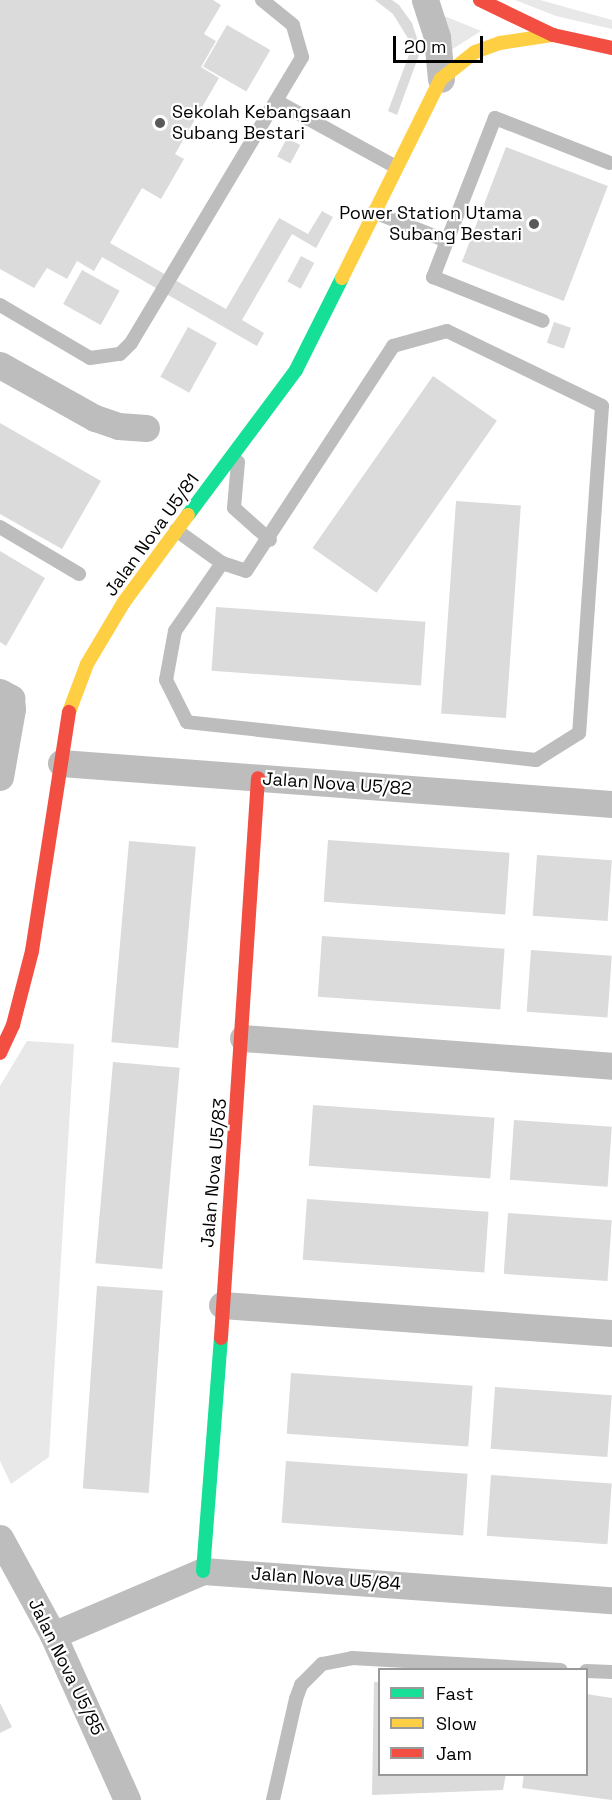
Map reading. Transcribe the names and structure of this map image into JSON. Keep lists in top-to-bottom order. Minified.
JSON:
{"streets":{"street":["Jalan Nova U5/81","Jalan Nova U5/82","Jalan Nova U5/83","Jalan Nova U5/84","Jalan Nova U5/85"]},"crossings":[["Jalan Nova U5/81","Jalan Nova U5/82"],["Jalan Nova U5/82","Jalan Nova U5/83"],["Jalan Nova U5/83","Jalan Nova U5/84"],["Jalan Nova U5/84","Jalan Nova U5/85"]],"places":["Sekolah Kebangsaan Subang Bestari","Power Station Utama Subang Bestari"],"legend":["Fast","Slow","Jam"],"scale_bar":"20 m"}
